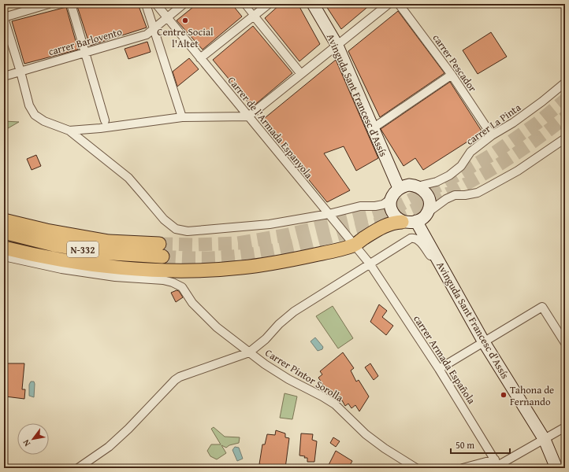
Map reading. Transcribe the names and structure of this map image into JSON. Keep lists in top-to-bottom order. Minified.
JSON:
{"streets":{"highway":["N-332"],"main road":["Avinguda Sant Francesc d’Assís","Avinguda Sant Francesc d'Assís"],"street":["carrer Barlovento","carrer Pescador","carrer La Pinta","Carrer de l'Armada Espanyola","carrer Armada Española","Carrer Pintor Sorolla"]},"crossings":[["carrer Barlovento","Carrer de l'Armada Espanyola"],["carrer Pescador","carrer La Pinta"],["Avinguda Sant Francesc d’Assís","carrer La Pinta"],["Avinguda Sant Francesc d’Assís","Avinguda Sant Francesc d'Assís"],["carrer La Pinta","Avinguda Sant Francesc d'Assís"],["Carrer de l'Armada Espanyola","carrer Armada Española"]],"places":["Centre Social l'Altet","Tahona de Fernando"],"scale_bar":"50 m","north":"bottom left"}
